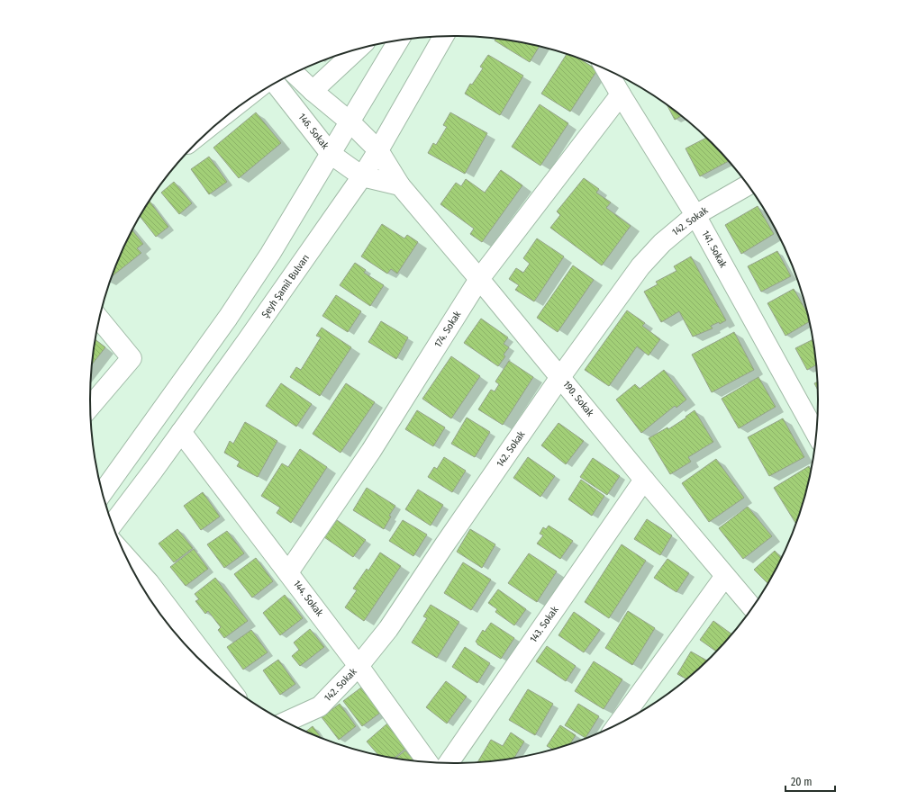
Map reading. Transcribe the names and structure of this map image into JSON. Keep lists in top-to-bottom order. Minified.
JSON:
{"streets":{"street":["146. Sokak","142. Sokak","141. Sokak","Şeyh Şamil Bulvarı","174. Sokak","190. Sokak","144. Sokak","143. Sokak"]},"crossings":[["146. Sokak","Şeyh Şamil Bulvarı"],["142. Sokak","141. Sokak"],["142. Sokak","190. Sokak"],["142. Sokak","144. Sokak"],["141. Sokak","174. Sokak"],["Şeyh Şamil Bulvarı","190. Sokak"],["Şeyh Şamil Bulvarı","144. Sokak"],["174. Sokak","190. Sokak"],["174. Sokak","144. Sokak"],["190. Sokak","143. Sokak"]],"scale_bar":"20 m"}
